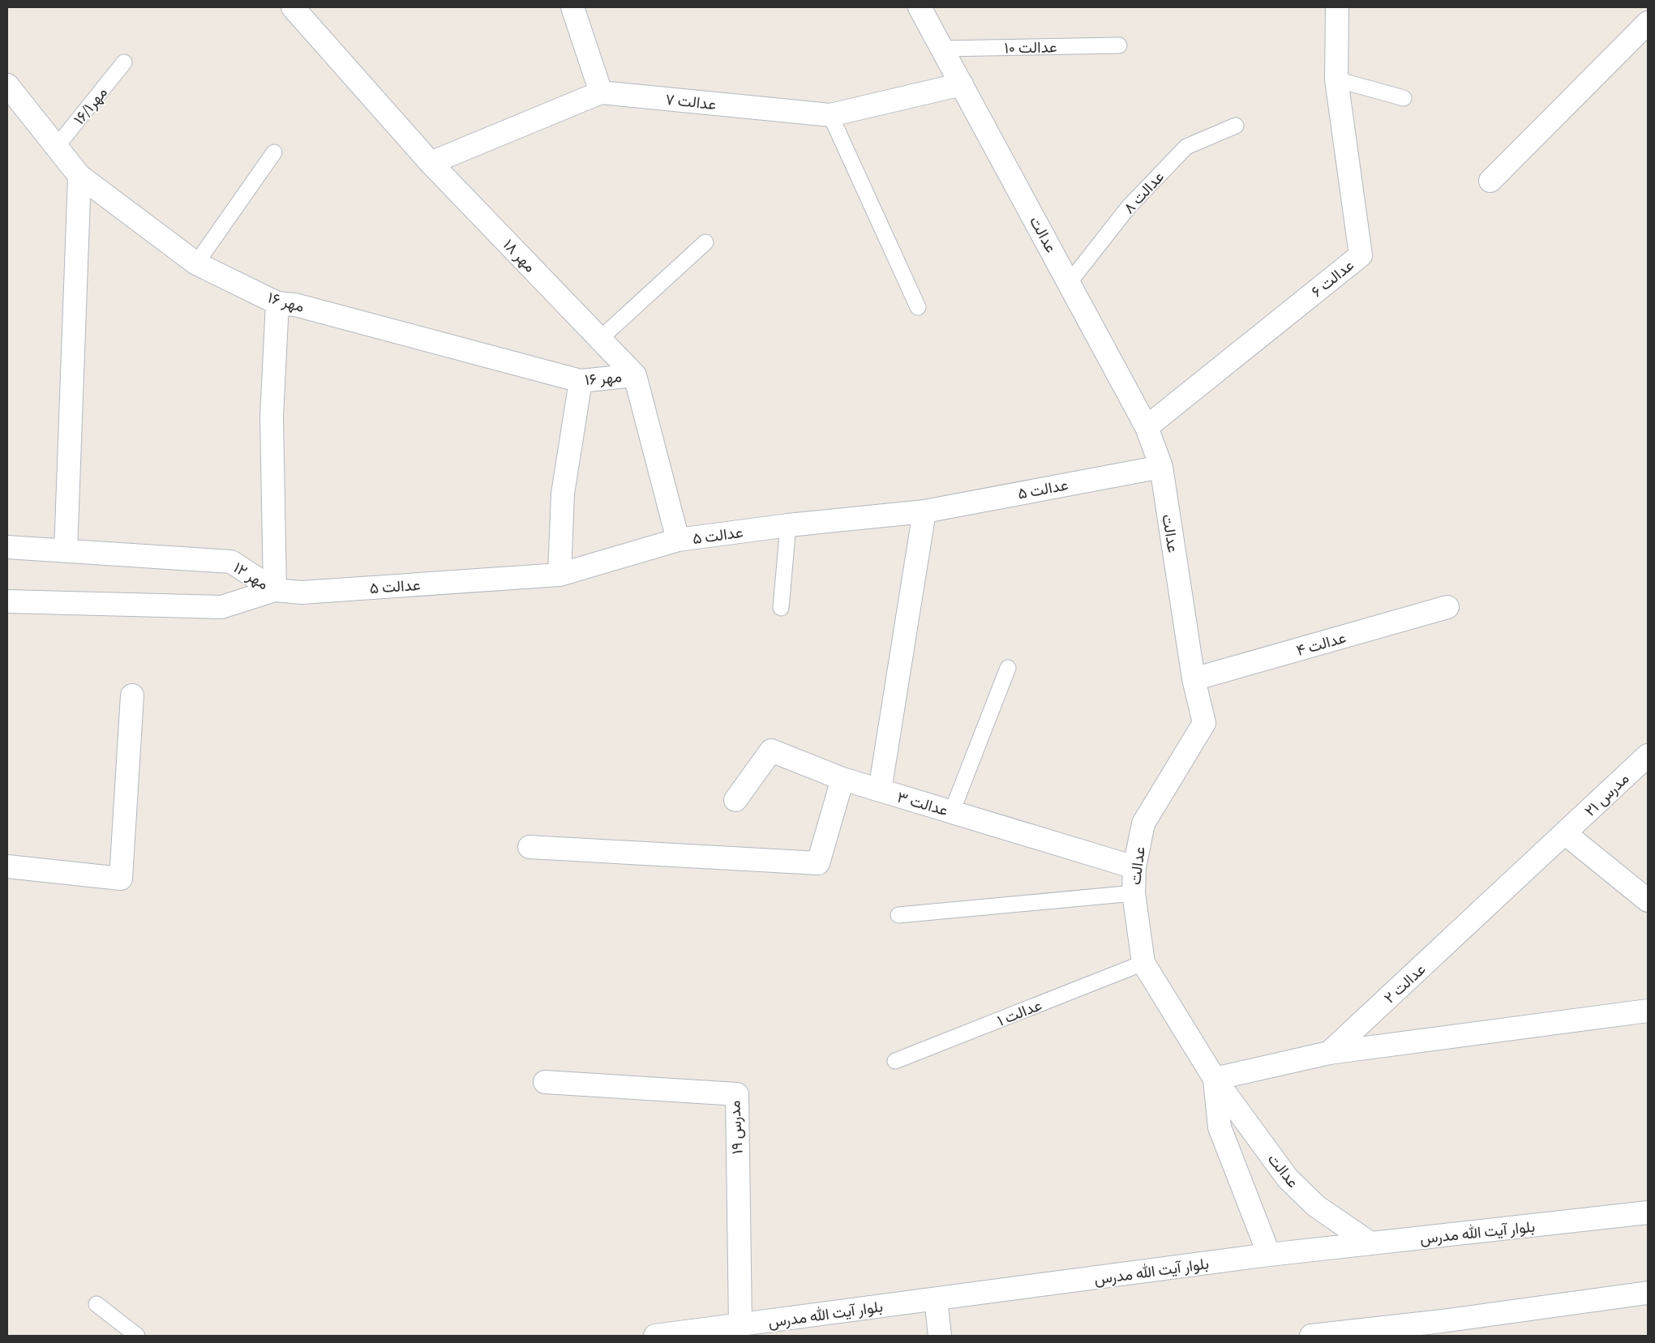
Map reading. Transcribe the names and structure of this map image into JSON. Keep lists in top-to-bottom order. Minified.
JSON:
{"streets":{"street":["عدالت ۷","عدالت","مهر ۱۸","عدالت ۶","مهر ۱۶","عدالت ۵","مهر ۱۲","عدالت ۴","مدرس ۲۱","عدالت ۳","عدالت ۲","مدرس ۱۹","بلوار آیت الله مدرس"],"lane":["عدالت ۱۰","مهر۱۶/۱","عدالت ۸","عدالت ۱"]},"crossings":[["عدالت ۱۰","عدالت"],["عدالت ۷","عدالت"],["عدالت ۷","مهر ۱۸"],["مهر۱۶/۱","مهر ۱۶"],["عدالت ۸","عدالت"],["عدالت","عدالت ۶"],["عدالت","عدالت ۵"],["عدالت","عدالت ۴"],["عدالت","عدالت ۳"],["عدالت","عدالت ۲"],["عدالت","عدالت ۱"],["عدالت","بلوار آیت الله مدرس"],["مهر ۱۸","مهر ۱۶"],["مهر ۱۸","عدالت ۵"],["عدالت ۵","مهر ۱۲"],["مدرس ۲۱","عدالت ۲"],["مدرس ۱۹","بلوار آیت الله مدرس"]]}
